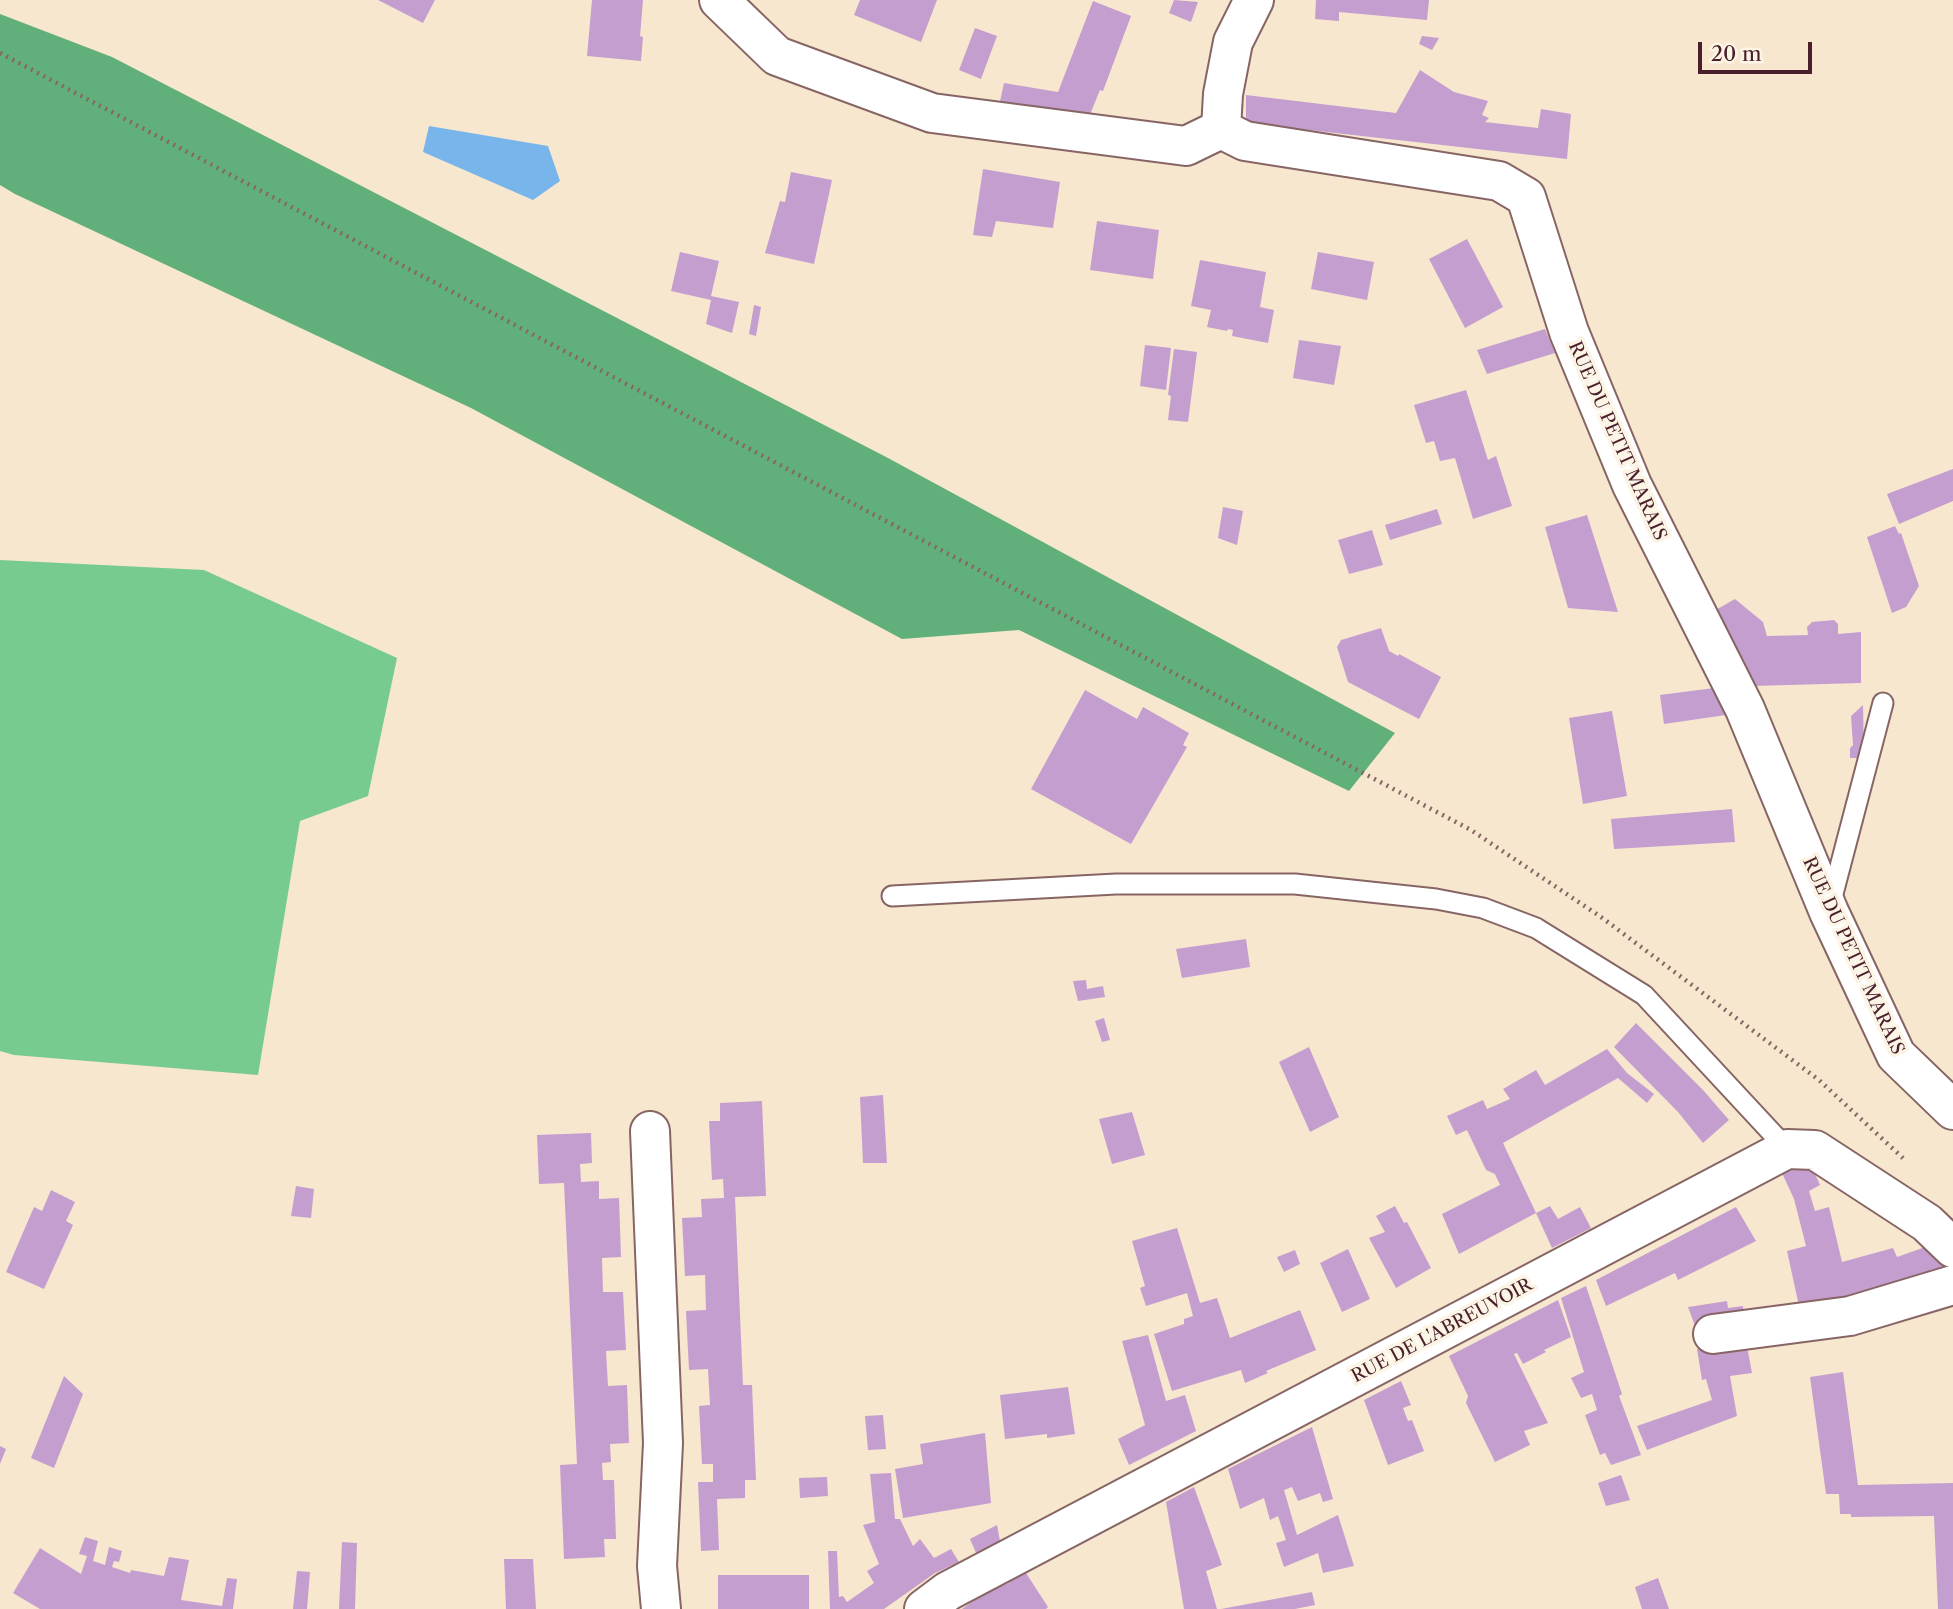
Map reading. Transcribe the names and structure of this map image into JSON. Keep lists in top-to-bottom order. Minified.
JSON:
{"streets":{"street":["RUE DU PETIT MARAIS","RUE DE L'ABREUVOIR"]},"scale_bar":"20 m"}
